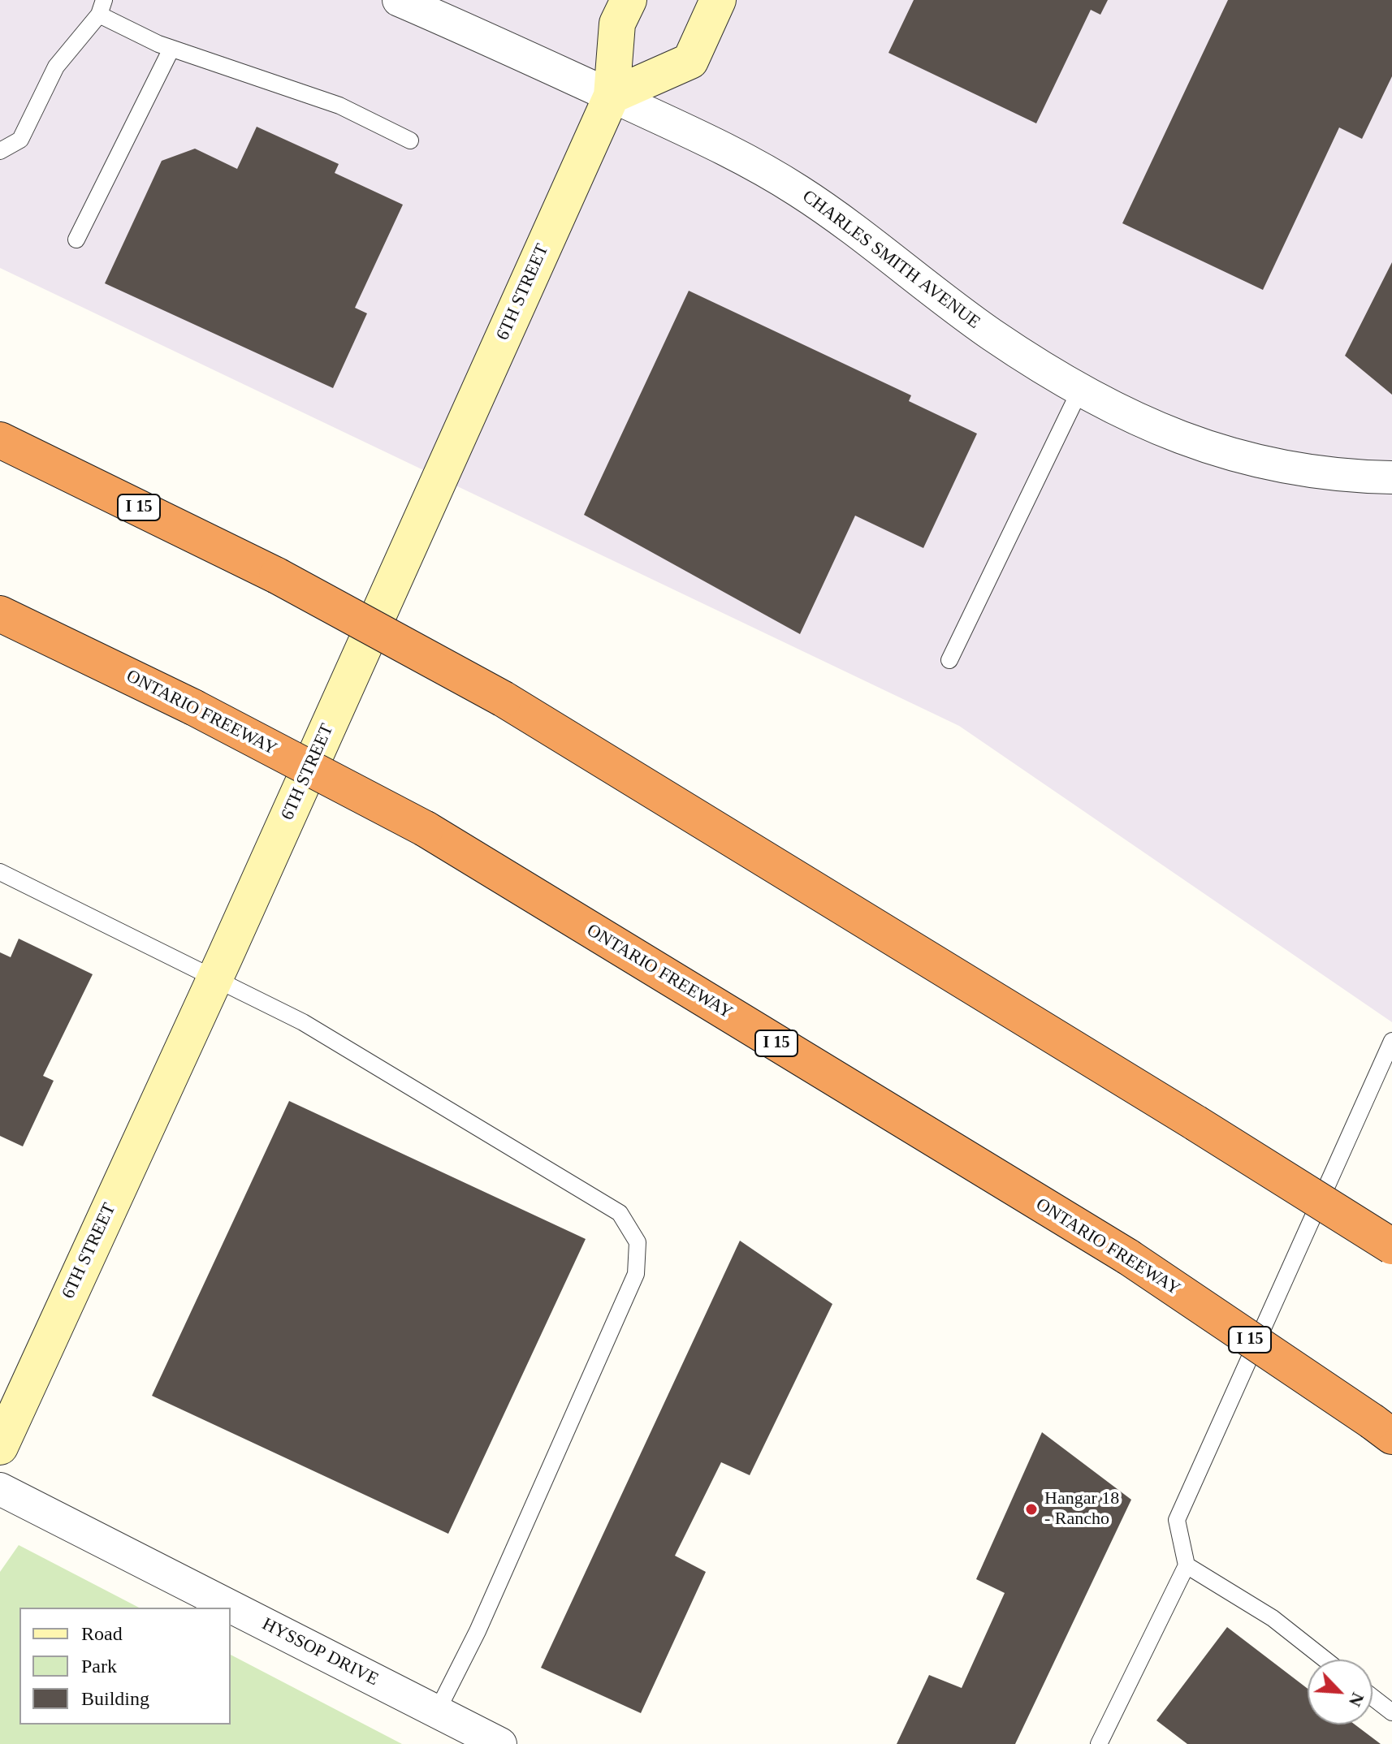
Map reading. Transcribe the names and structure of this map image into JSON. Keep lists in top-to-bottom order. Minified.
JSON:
{"streets":{"highway":["I 15","ONTARIO FREEWAY"],"street":["CHARLES SMITH AVENUE","6TH STREET","HYSSOP DRIVE"]},"crossings":[["CHARLES SMITH AVENUE","6TH STREET"]],"places":["Hangar 18 - Rancho"],"legend":["Road","Park","Building"],"north":"bottom right"}
